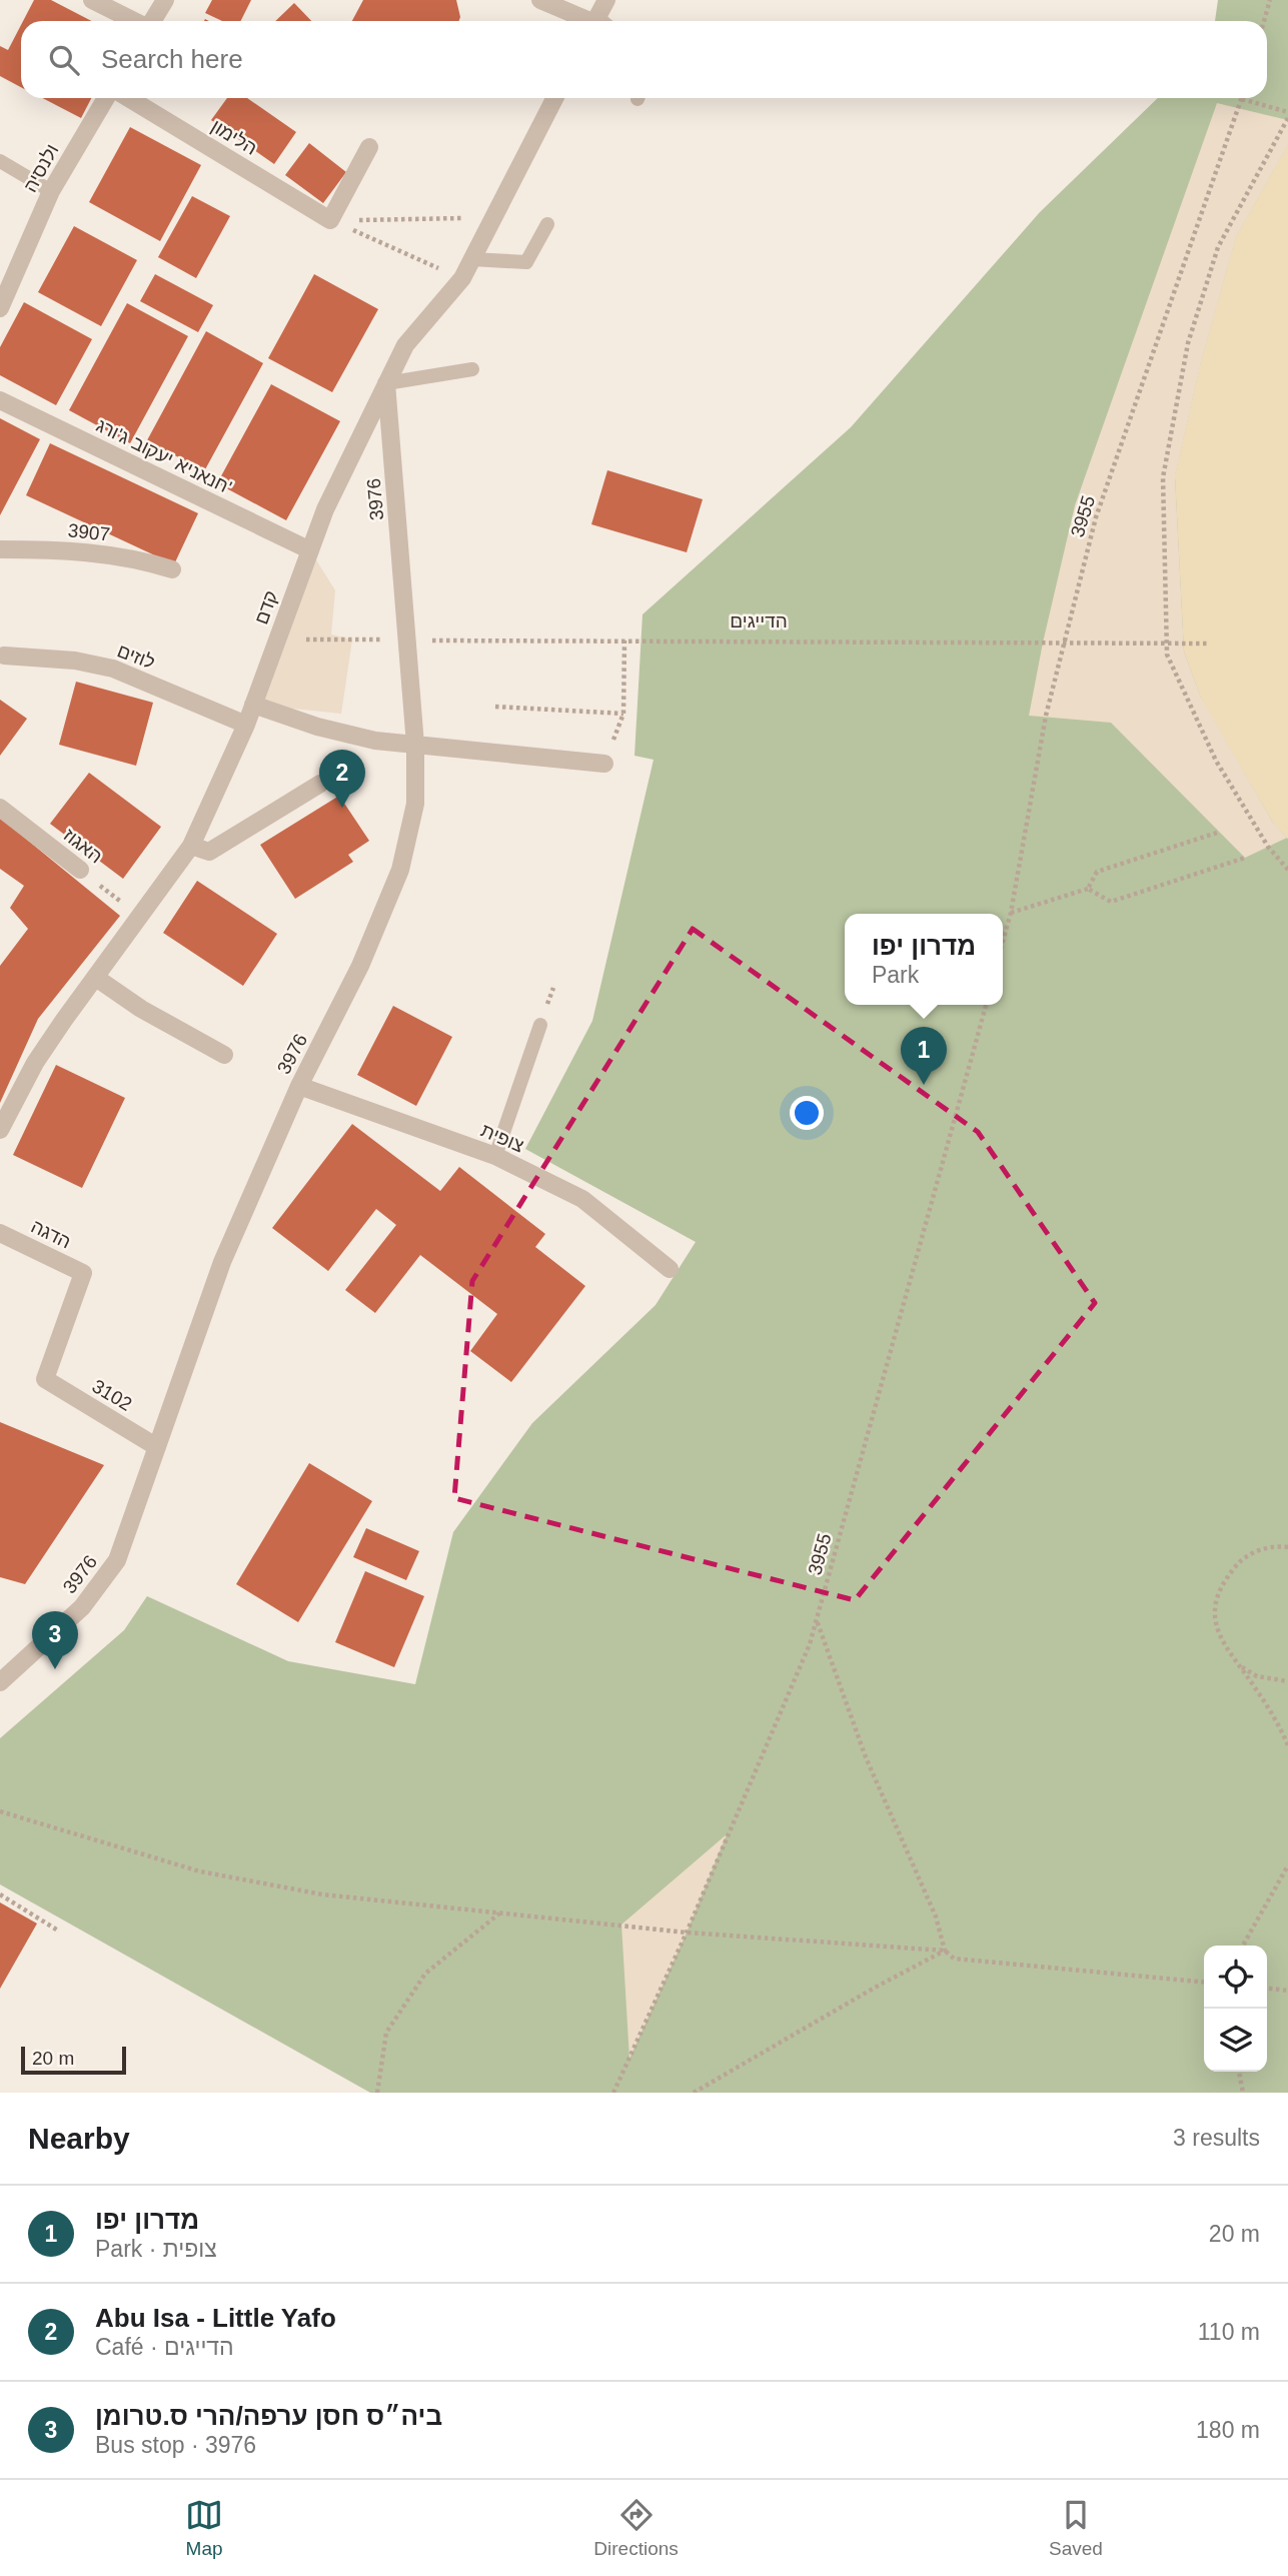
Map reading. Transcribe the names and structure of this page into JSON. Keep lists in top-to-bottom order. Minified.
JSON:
{"streets":{"street":["הלימון","ולנסיה","חנאניא יעקוב ג'ורג'","3976","3907","קדם","לוזים","האגוז","צופית","הדגה","3102"],"path":["3955","הדייגים"]},"crossings":[["חנאניא יעקוב ג'ורג'","קדם"],["3976","קדם"],["3976","הדייגים"],["3976","צופית"],["3976","3102"],["3955","הדייגים"],["קדם","הדייגים"],["קדם","לוזים"],["קדם","האגוז"],["הדגה","3102"]],"scale_bar":"20 m","page":{"search":"Search here","pins":["2","1","3"],"popup":["מדרון יפו","Park"],"scale":"20 m","heading":["Nearby","3 results"],"list":[{"mark":"1","name":"מדרון יפו","note":"Park · צופית","value":"20 m"},{"mark":"2","name":"Abu Isa - Little Yafo","note":"Café · הדייגים","value":"110 m"},{"mark":"3","name":"ביה״ס חסן ערפה/הרי ס.טרומן","note":"Bus stop · 3976","value":"180 m"}],"nav":["Map","Directions","Saved"]}}
